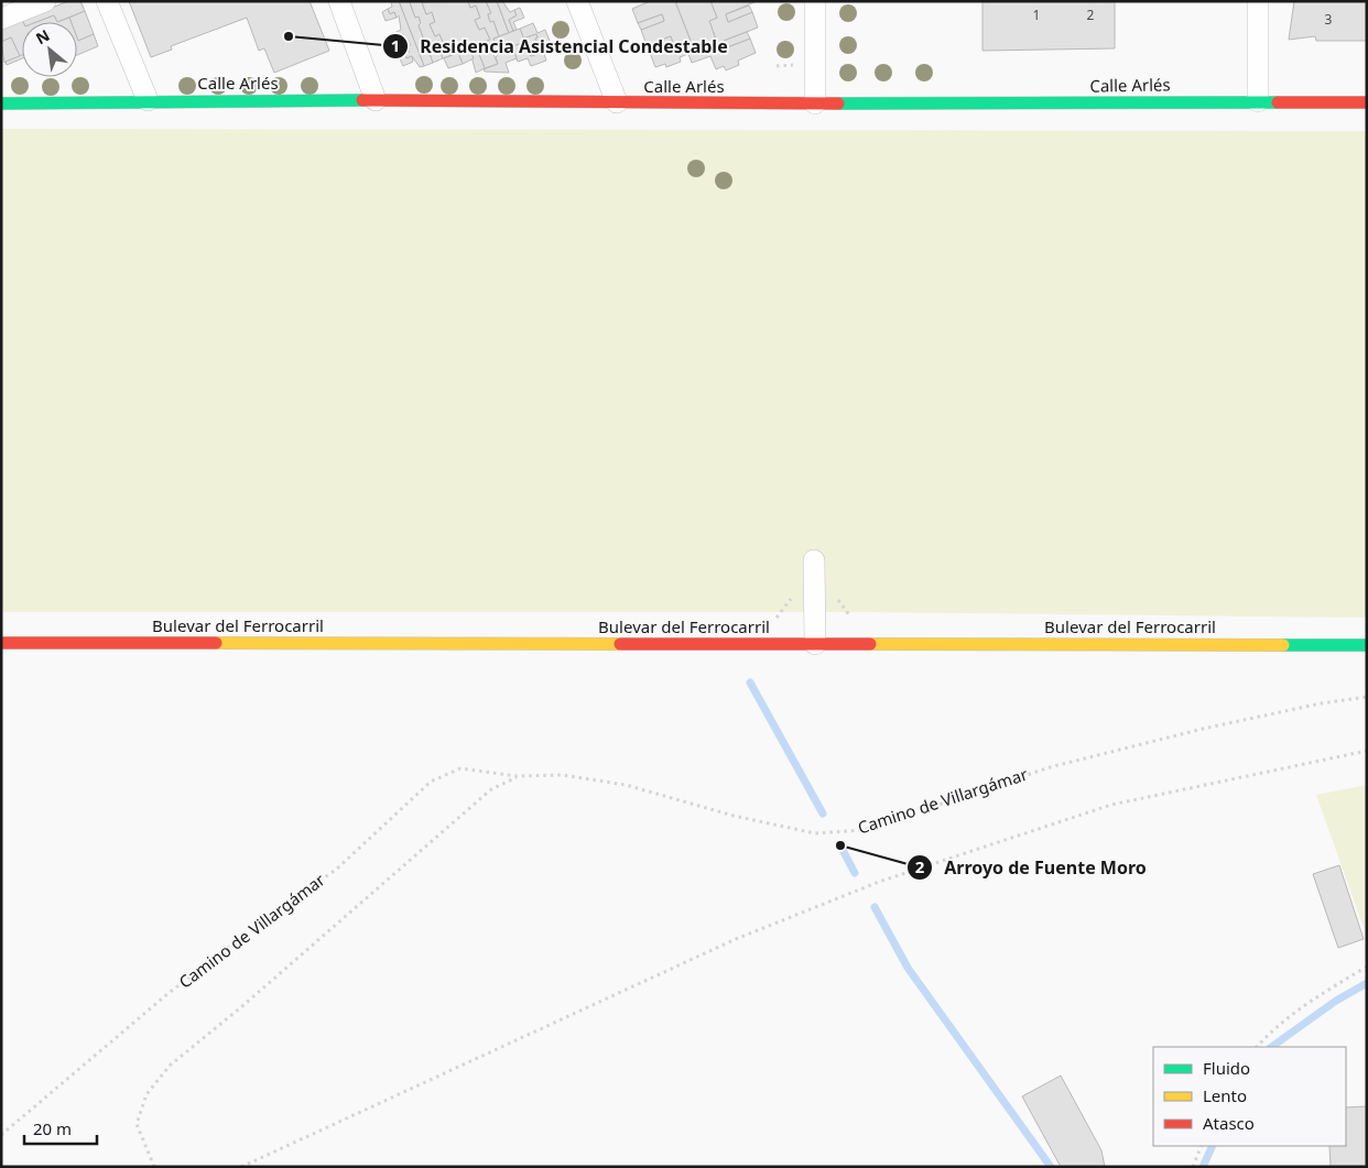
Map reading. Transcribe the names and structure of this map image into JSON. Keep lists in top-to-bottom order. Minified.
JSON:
{"streets":{"street":["Calle Arlés","Bulevar del Ferrocarril"],"path":["Camino de Villargámar"]},"places":["Residencia Asistencial Condestable","Arroyo de Fuente Moro"],"house_numbers":["1","2","3"],"legend":["Fluido","Lento","Atasco"],"scale_bar":"20 m","north":"top left"}
